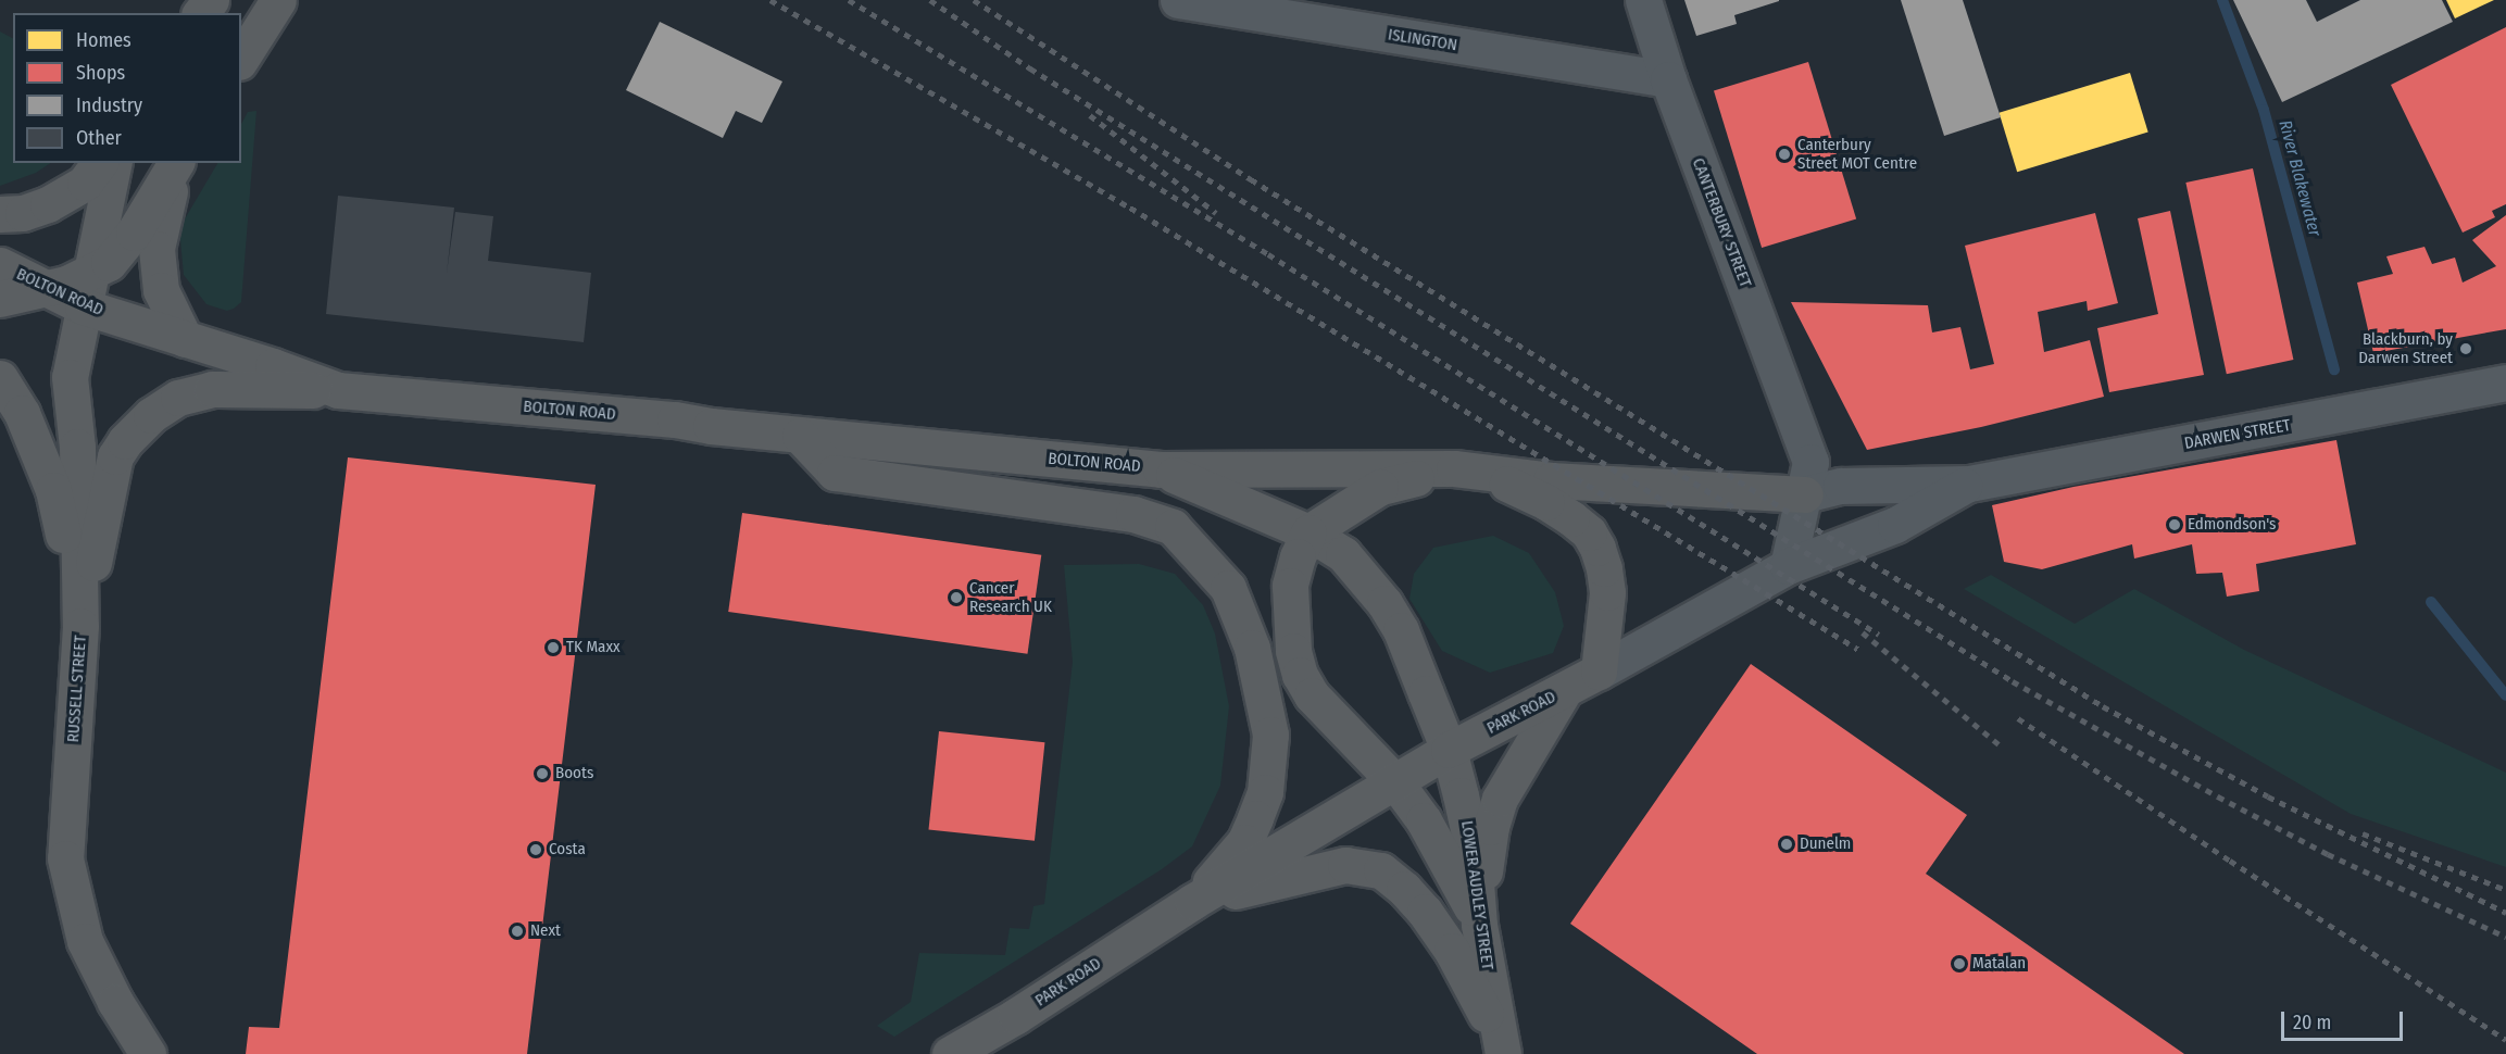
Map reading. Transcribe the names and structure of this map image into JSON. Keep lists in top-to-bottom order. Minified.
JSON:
{"streets":{"highway":["BOLTON ROAD","RUSSELL STREET","PARK ROAD","LOWER AUDLEY STREET"],"street":["ISLINGTON","CANTERBURY STREET","DARWEN STREET"]},"crossings":[["ISLINGTON","CANTERBURY STREET"],["CANTERBURY STREET","PARK ROAD"],["BOLTON ROAD","RUSSELL STREET"],["BOLTON ROAD","LOWER AUDLEY STREET"],["DARWEN STREET","PARK ROAD"],["PARK ROAD","LOWER AUDLEY STREET"]],"water":["River Blakewater"],"places":["Canterbury Street MOT Centre","Blackburn, by Darwen Street","Edmondson's","Cancer Research UK","TK Maxx","Boots","Dunelm","Costa","Next","Matalan"],"legend":["Homes","Shops","Industry","Other"],"scale_bar":"20 m"}
